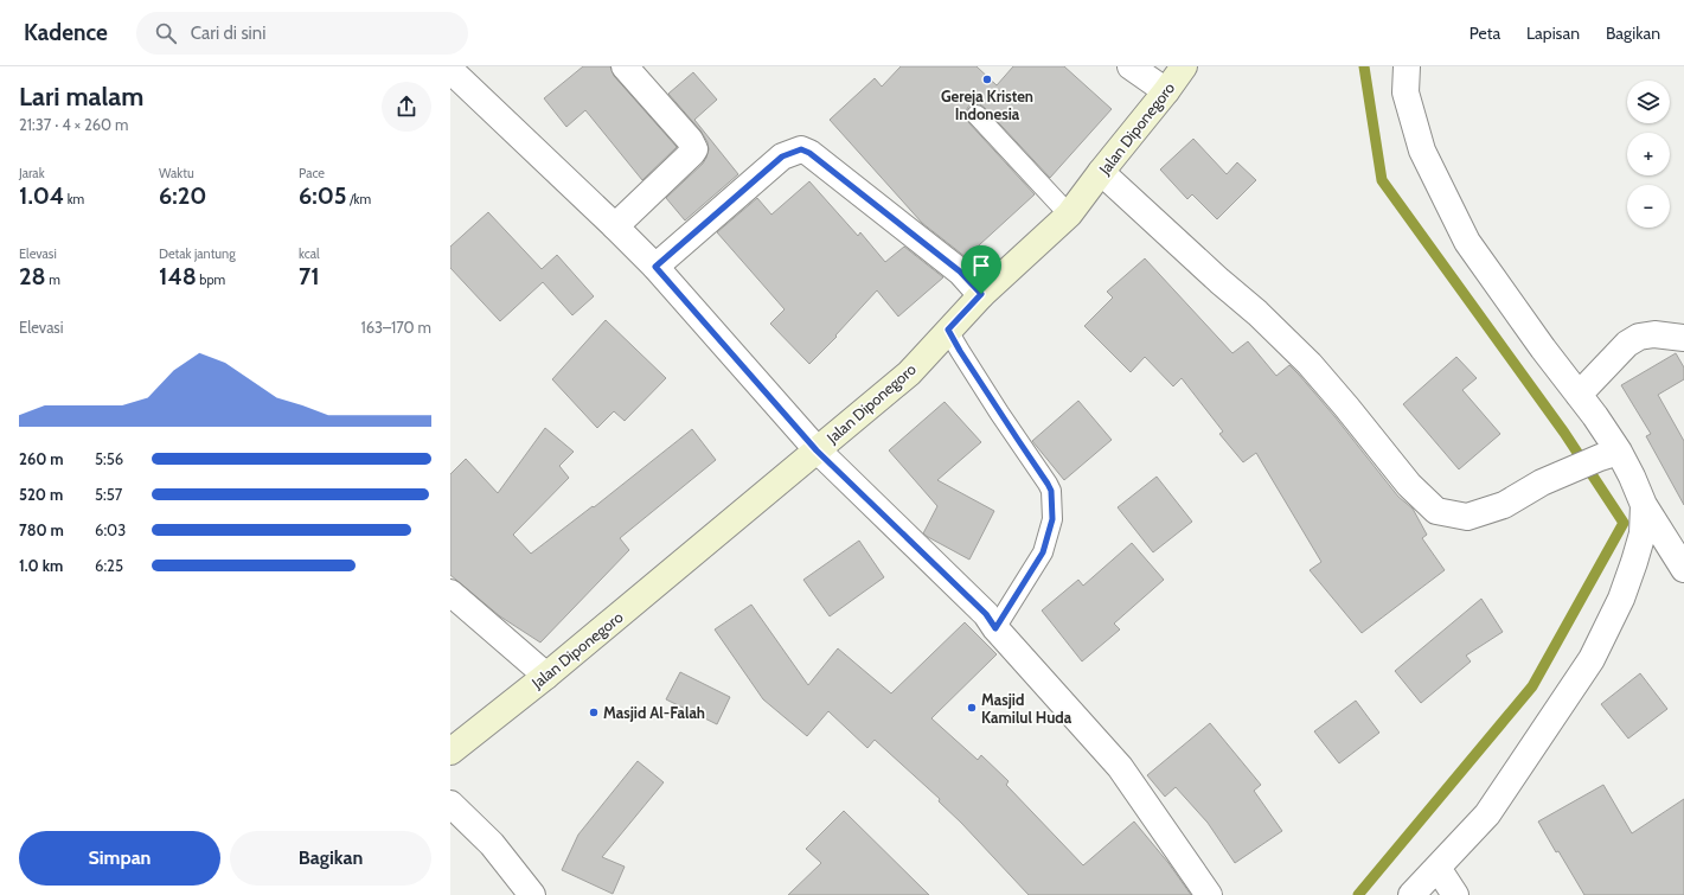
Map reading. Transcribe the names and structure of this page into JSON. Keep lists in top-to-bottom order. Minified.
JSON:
{"streets":{"main road":["Jalan Diponegoro"]},"places":["Gereja Kristen Indonesia","Masjid Kamilul Huda","Masjid Al-Falah"],"page":{"header":"Kadence","search":"Cari di sini","nav":["Peta","Lapisan","Bagikan"],"heading":["Lari malam","21:37 · 4 × 260 m"],"map_buttons":["+","−"],"stats":[["Jarak","1.04 km"],["Waktu","6:20"],["Pace","6:05 /km"],["Elevasi","28 m"],["Detak jantung","148 bpm"],["kcal","71"]],"chart":["Elevasi","163–170 m"],"list":[{"name":"260 m","note":"5:56"},{"name":"520 m","note":"5:57"},{"name":"780 m","note":"6:03"},{"name":"1.0 km","note":"6:25"}],"buttons":["Simpan","Bagikan"]}}
